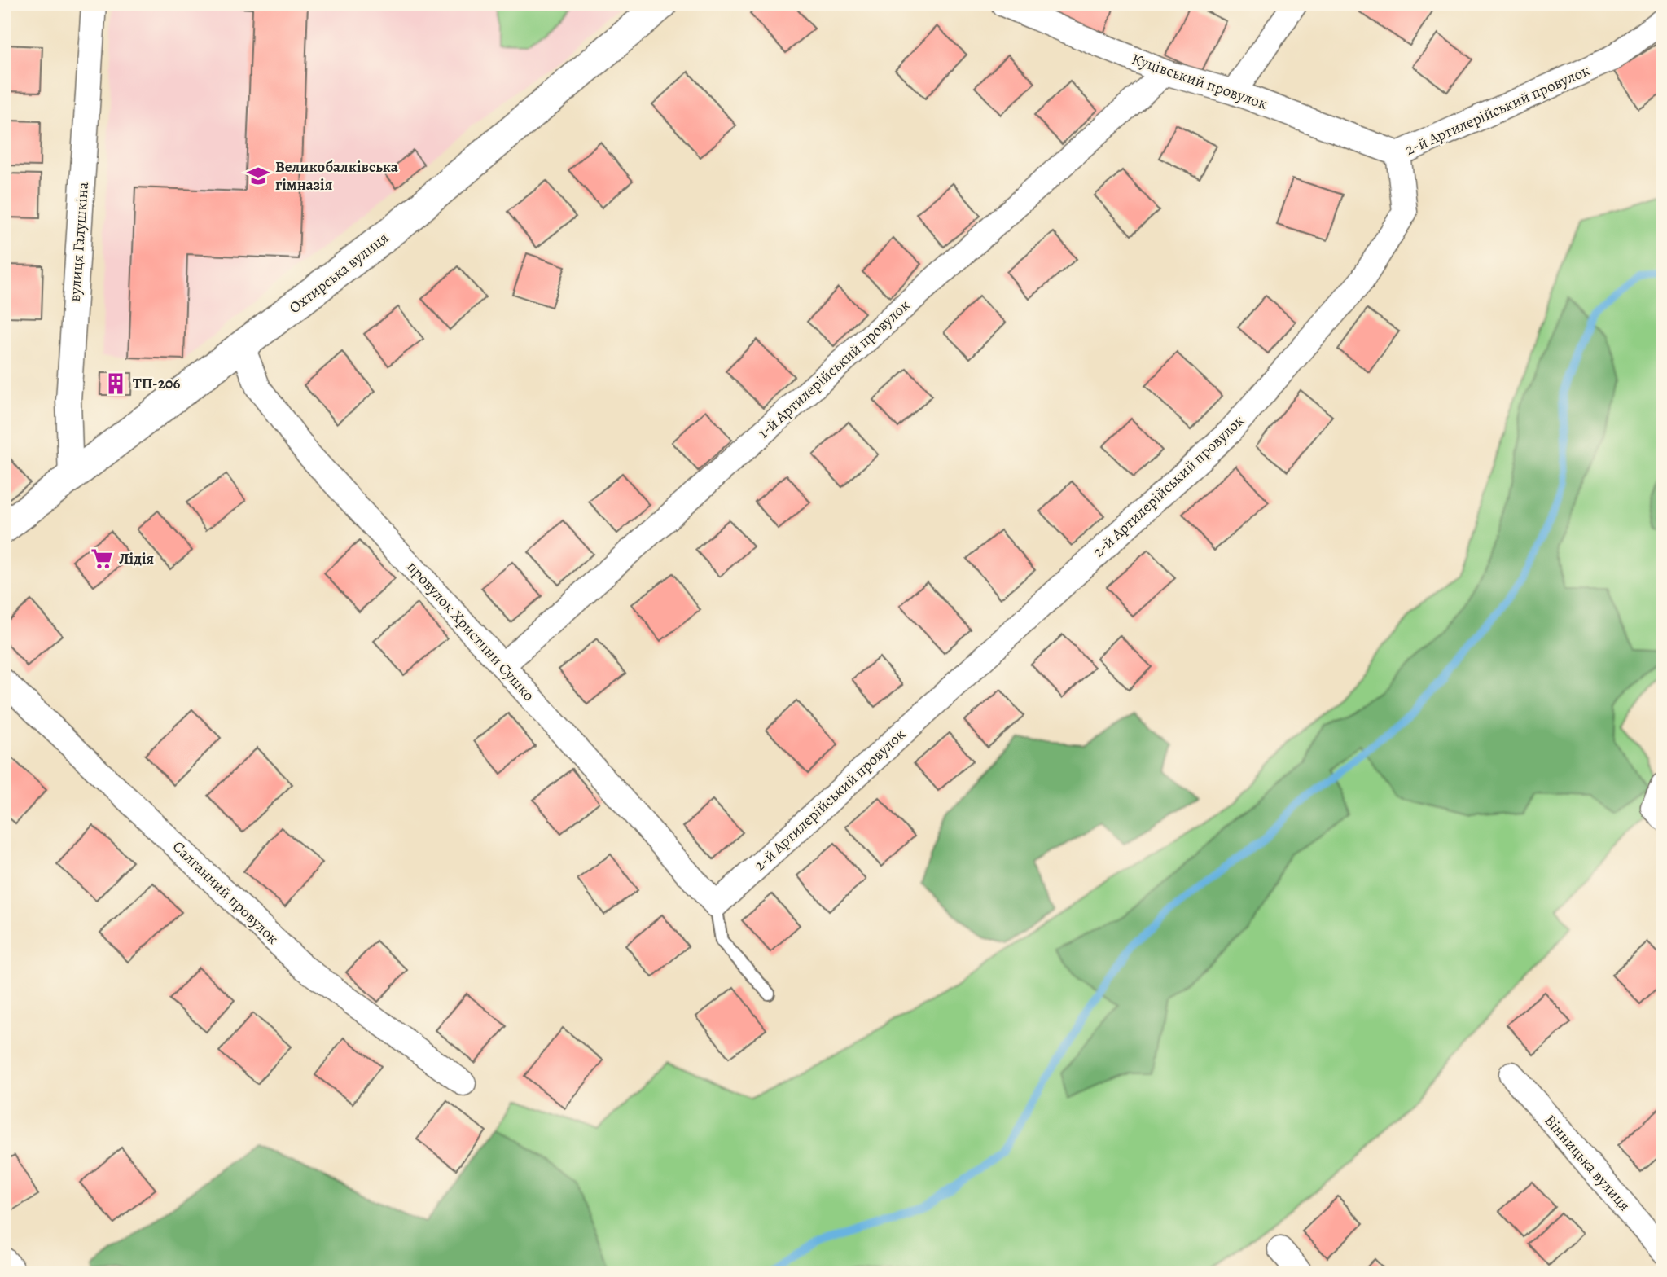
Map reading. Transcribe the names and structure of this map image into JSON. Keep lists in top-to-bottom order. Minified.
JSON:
{"streets":{"street":["Куцівський провулок","2-й Артилерійський провулок","вулиця Галушкіна","Охтирська вулиця","1-й Артилерійський провулок","провулок Христини Сушко","Салганний провулок","Вінницька вулиця"]},"crossings":[["Куцівський провулок","2-й Артилерійський провулок"],["Куцівський провулок","1-й Артилерійський провулок"],["2-й Артилерійський провулок","провулок Христини Сушко"],["вулиця Галушкіна","Охтирська вулиця"],["Охтирська вулиця","провулок Христини Сушко"],["1-й Артилерійський провулок","провулок Христини Сушко"]],"places":{"school or university":["Великобалківська гімназія"],"building":["ТП-206"],"supermarket":["Лідія"]}}
